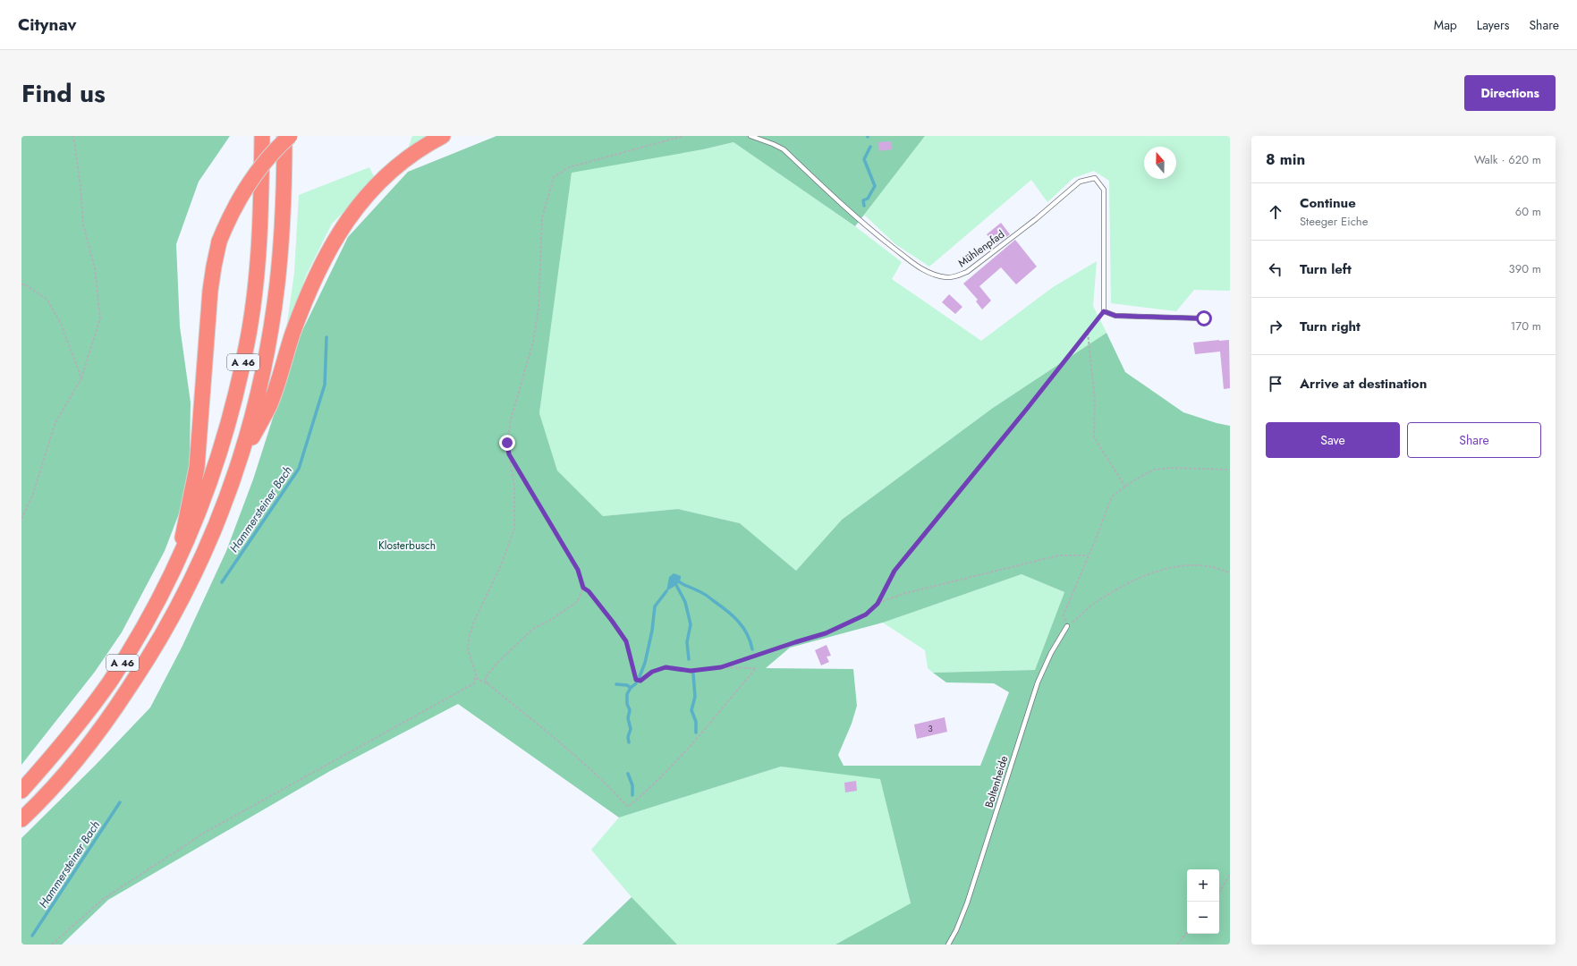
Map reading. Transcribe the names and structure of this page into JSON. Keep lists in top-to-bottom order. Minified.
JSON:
{"streets":{"highway":["A 46"],"lane":["Mühlenpfad","Boltenheide"]},"water":["Hammersteiner Bach"],"parks":["Klosterbusch"],"house_numbers":["3"],"north":"top","page":{"header":"Citynav","nav":["Map","Layers","Share"],"title":"Find us","buttons":["Directions",["Save","Share"]],"heading":["8 min","Walk · 620 m"],"list":[["Continue","Steeger Eiche","60 m"],["Turn left","390 m"],["Turn right","170 m"],"Arrive at destination"],"map_buttons":["+","−"]}}
